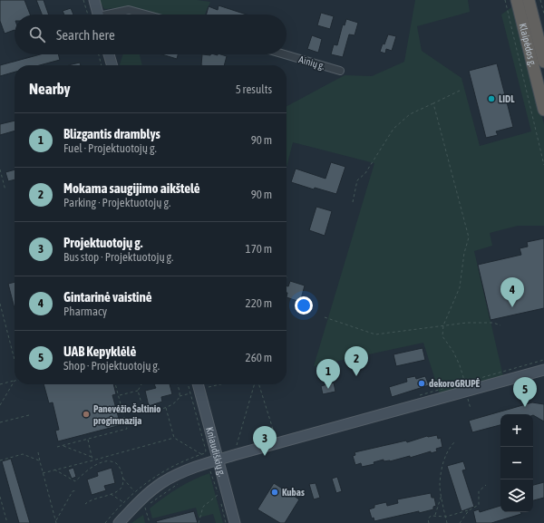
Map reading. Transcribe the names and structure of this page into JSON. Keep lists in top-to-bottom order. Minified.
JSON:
{"streets":{"highway":["Klaipėdos g."],"main road":["Kniaudiškių g."],"street":["Ainių g."]},"places":["LIDL","dekoroGRUPĖ","Panevėžio Šaltinio progimnazija","Kubas"],"page":{"search":"Search here","heading":["Nearby","5 results"],"list":[{"mark":"1","name":"Blizgantis dramblys","note":"Fuel · Projektuotojų g.","value":"90 m"},{"mark":"2","name":"Mokama saugijimo aikštelė","note":"Parking · Projektuotojų g.","value":"90 m"},{"mark":"3","name":"Projektuotojų g.","note":"Bus stop · Projektuotojų g.","value":"170 m"},{"mark":"4","name":"Gintarinė vaistinė","note":"Pharmacy","value":"220 m"},{"mark":"5","name":"UAB Kepyklėlė","note":"Shop · Projektuotojų g.","value":"260 m"}],"pins":["4","2","1","5","3"],"map_buttons":["+","−"]}}
